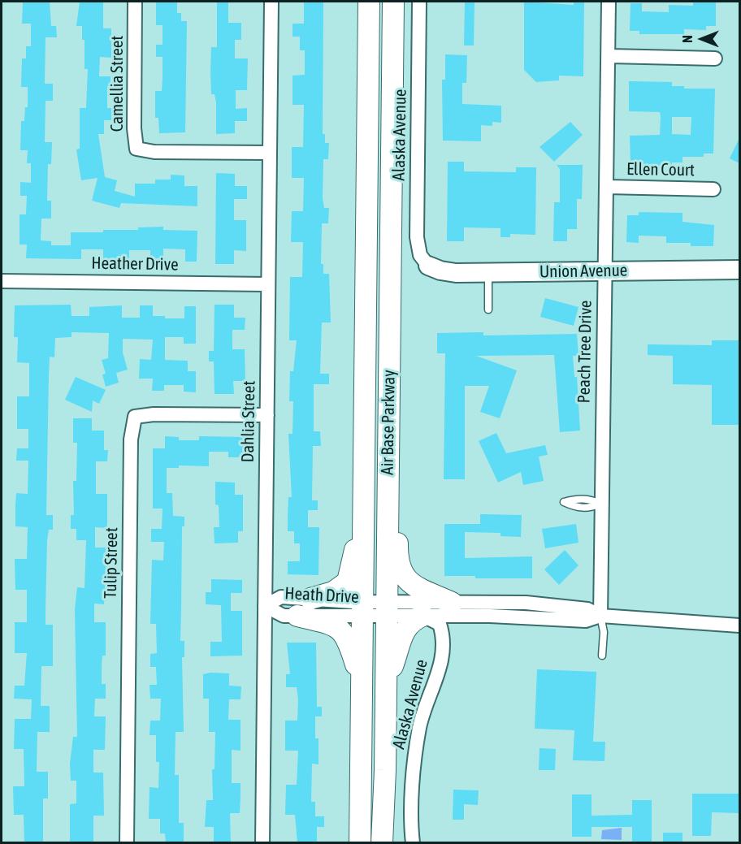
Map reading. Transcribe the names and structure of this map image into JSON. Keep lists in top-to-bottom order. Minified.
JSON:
{"streets":{"main road":["Air Base Parkway"],"street":["Camellia Street","Alaska Avenue","Ellen Court","Heather Drive","Union Avenue","Peach Tree Drive","Dahlia Street","Tulip Street","Heath Drive"]},"crossings":[["Camellia Street","Dahlia Street"],["Alaska Avenue","Union Avenue"],["Alaska Avenue","Heath Drive"],["Ellen Court","Peach Tree Drive"],["Heather Drive","Dahlia Street"],["Union Avenue","Peach Tree Drive"],["Peach Tree Drive","Heath Drive"],["Dahlia Street","Tulip Street"],["Dahlia Street","Heath Drive"],["Air Base Parkway","Heath Drive"]],"north":"left"}
